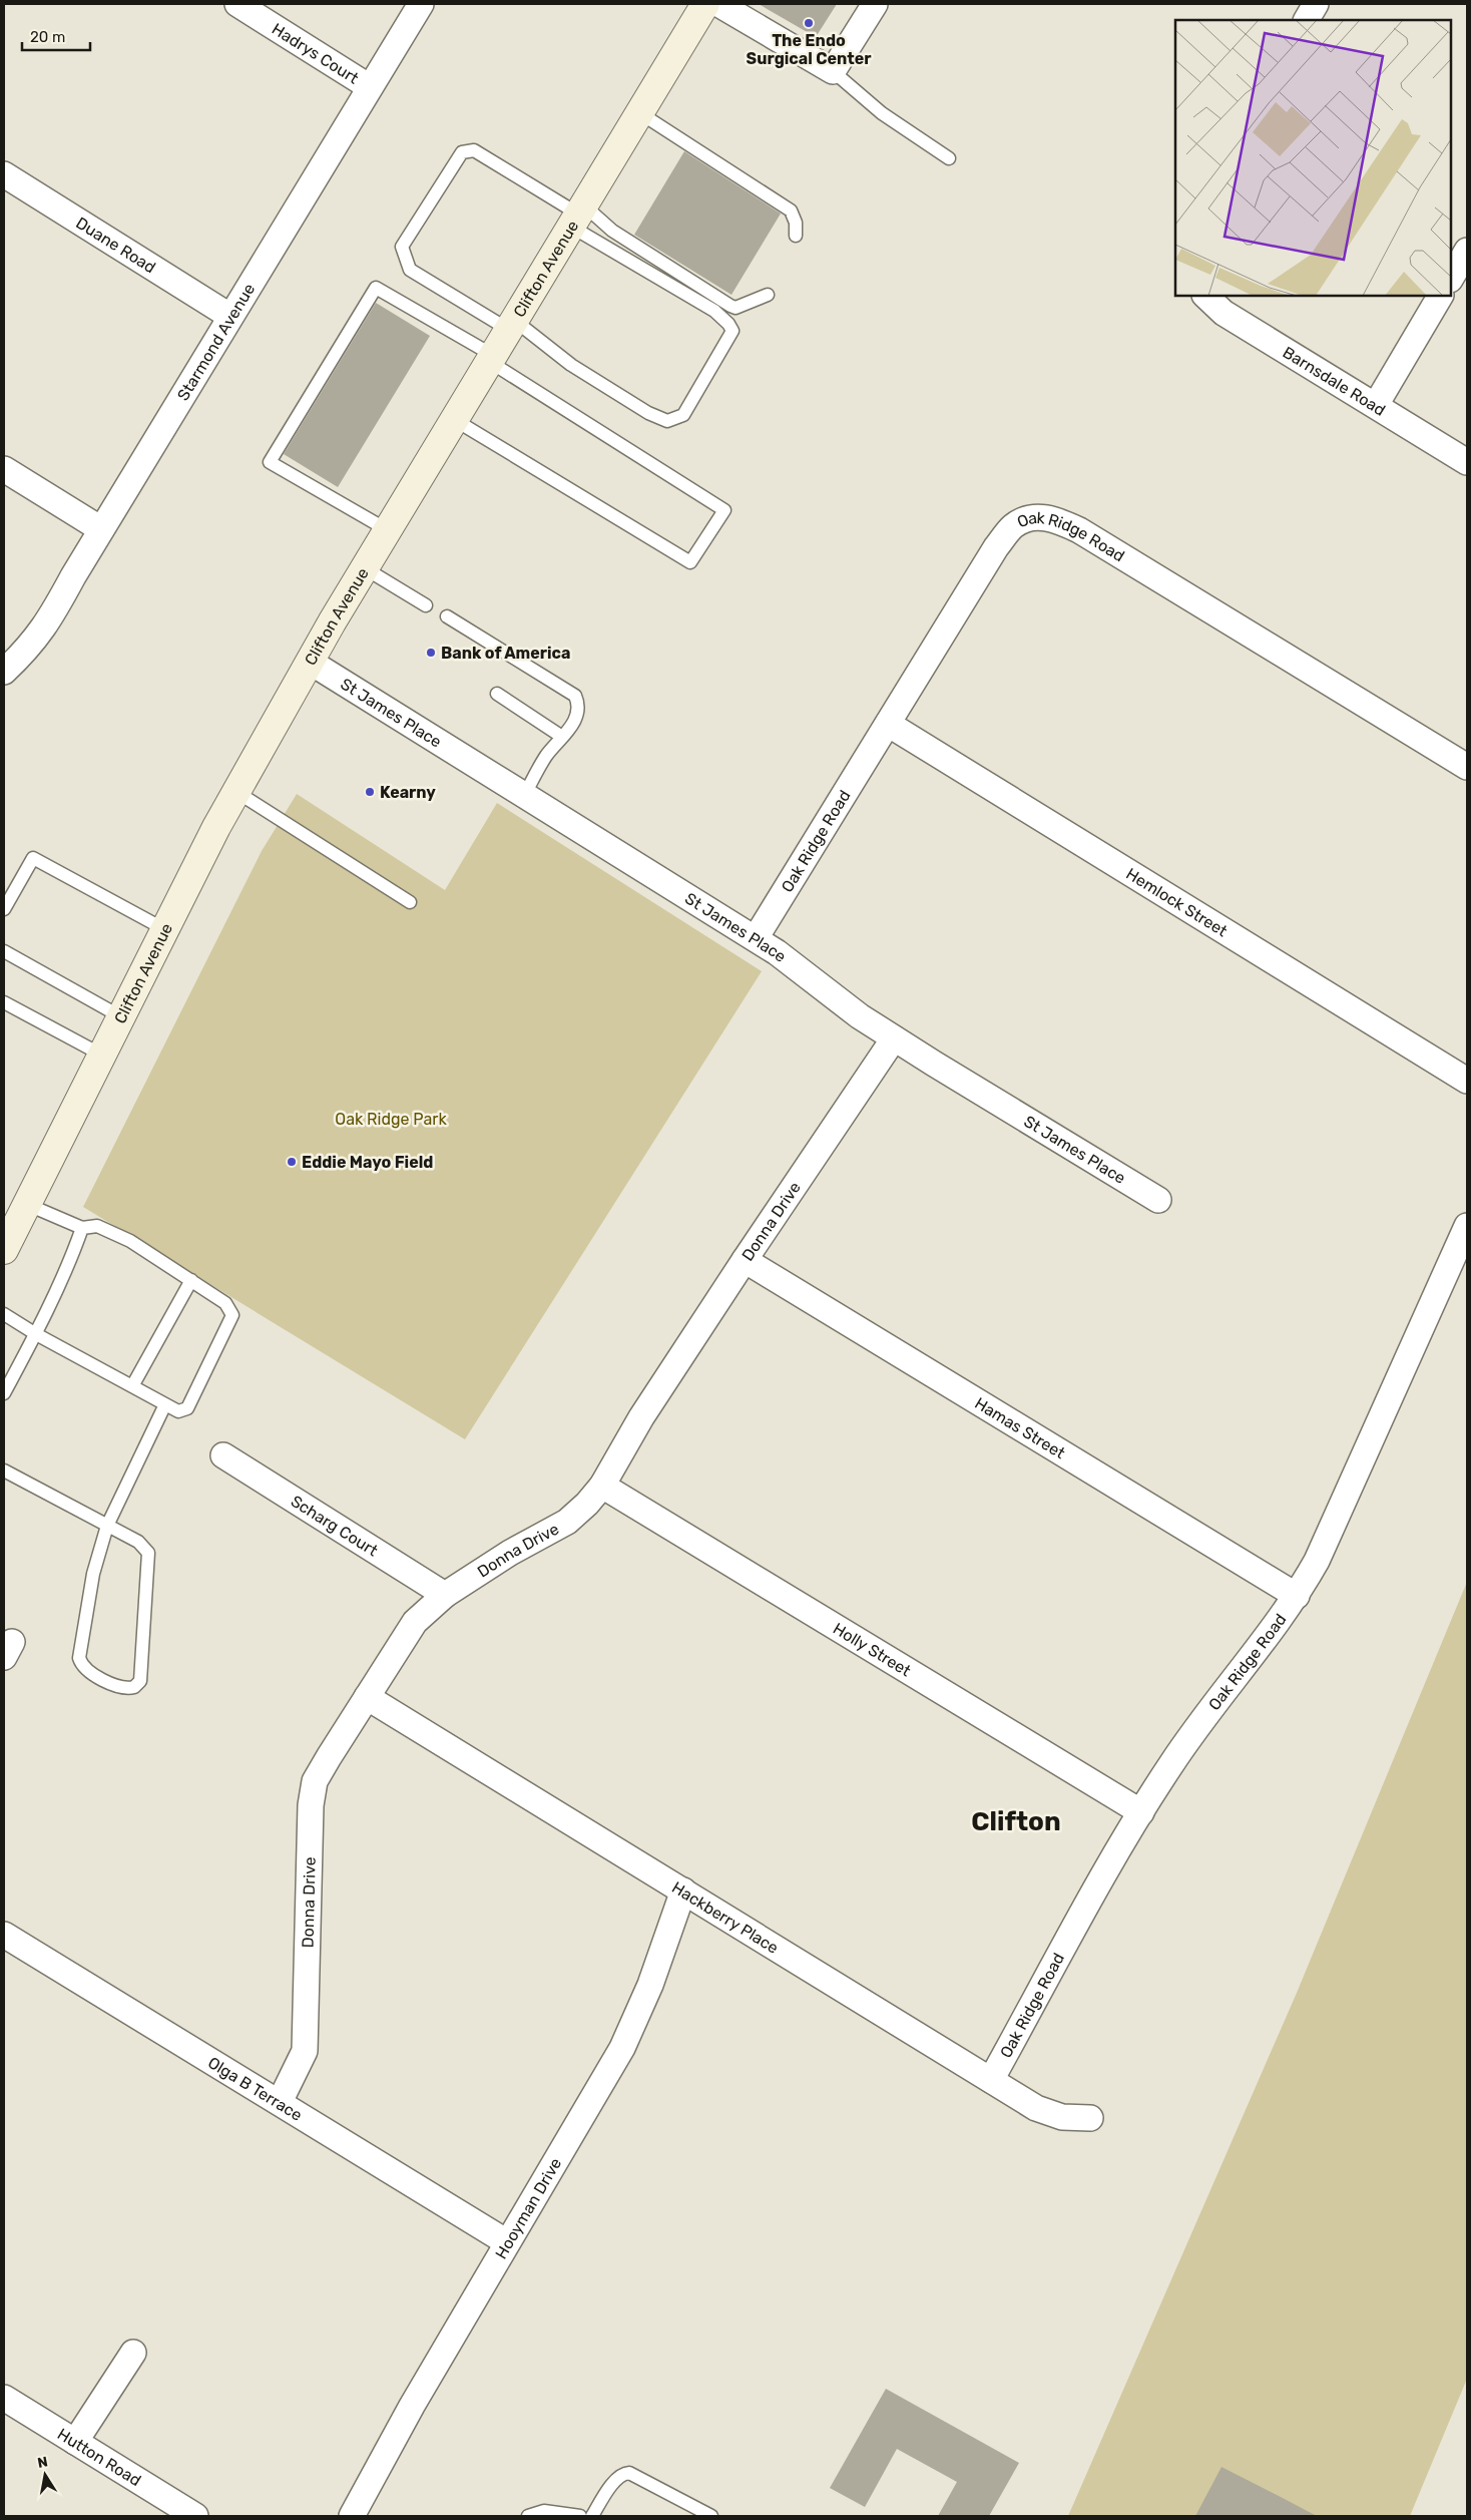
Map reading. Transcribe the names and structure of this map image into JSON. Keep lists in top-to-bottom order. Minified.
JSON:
{"streets":{"main road":["Clifton Avenue"],"street":["Hadrys Court","Duane Road","Starmond Avenue","Barnsdale Road","Oak Ridge Road","St James Place","Hemlock Street","Donna Drive","Hamas Street","Scharg Court","Holly Street","Hackberry Place","Olga B Terrace","Hooyman Drive","Hutton Road"]},"crossings":[["Hadrys Court","Starmond Avenue"],["Duane Road","Starmond Avenue"],["Clifton Avenue","St James Place"],["Oak Ridge Road","St James Place"],["Oak Ridge Road","Hemlock Street"],["Oak Ridge Road","Hamas Street"],["Oak Ridge Road","Holly Street"],["Oak Ridge Road","Hackberry Place"],["St James Place","Donna Drive"],["Donna Drive","Hamas Street"],["Donna Drive","Scharg Court"],["Donna Drive","Holly Street"],["Donna Drive","Hackberry Place"],["Donna Drive","Olga B Terrace"],["Hackberry Place","Hooyman Drive"],["Olga B Terrace","Hooyman Drive"]],"districts":["Clifton"],"parks":["Oak Ridge Park"],"places":["The Endo Surgical Center","Bank of America","Kearny","Eddie Mayo Field"],"scale_bar":"20 m","north":"top"}
